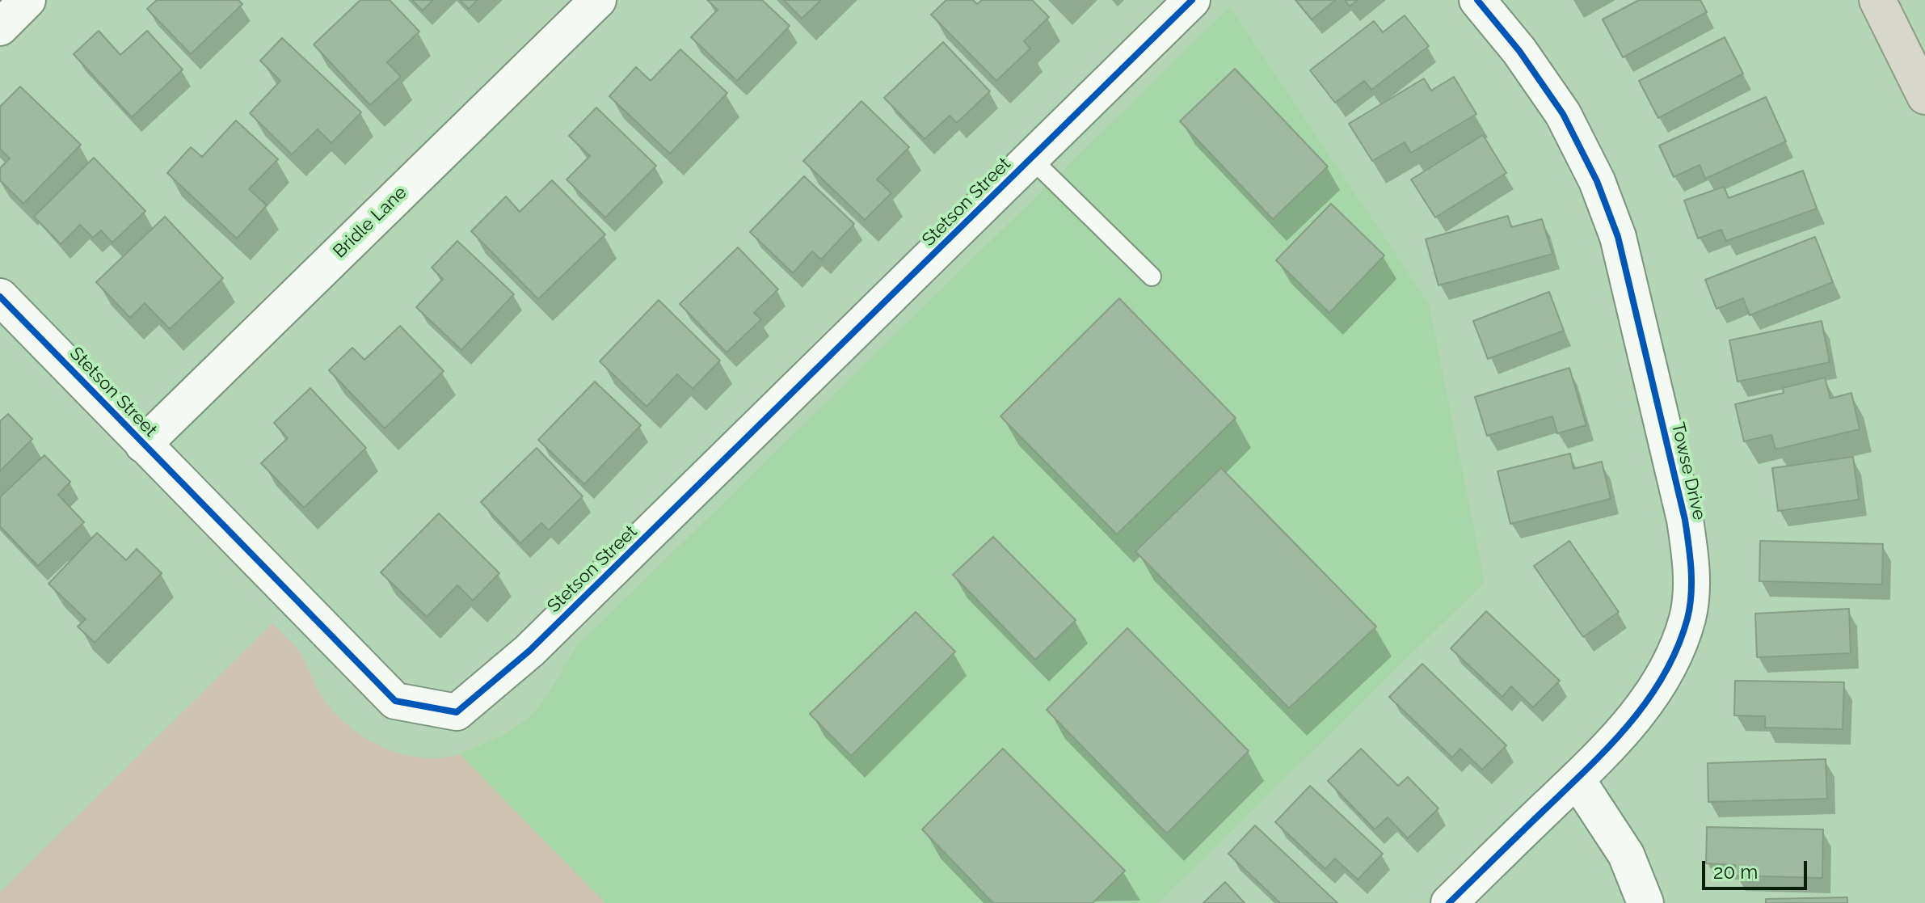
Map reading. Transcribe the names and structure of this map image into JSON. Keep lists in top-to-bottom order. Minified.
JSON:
{"streets":{"street":["Stetson Street","Bridle Lane","Towse Drive"]},"crossings":[["Stetson Street","Bridle Lane"]],"scale_bar":"20 m"}
